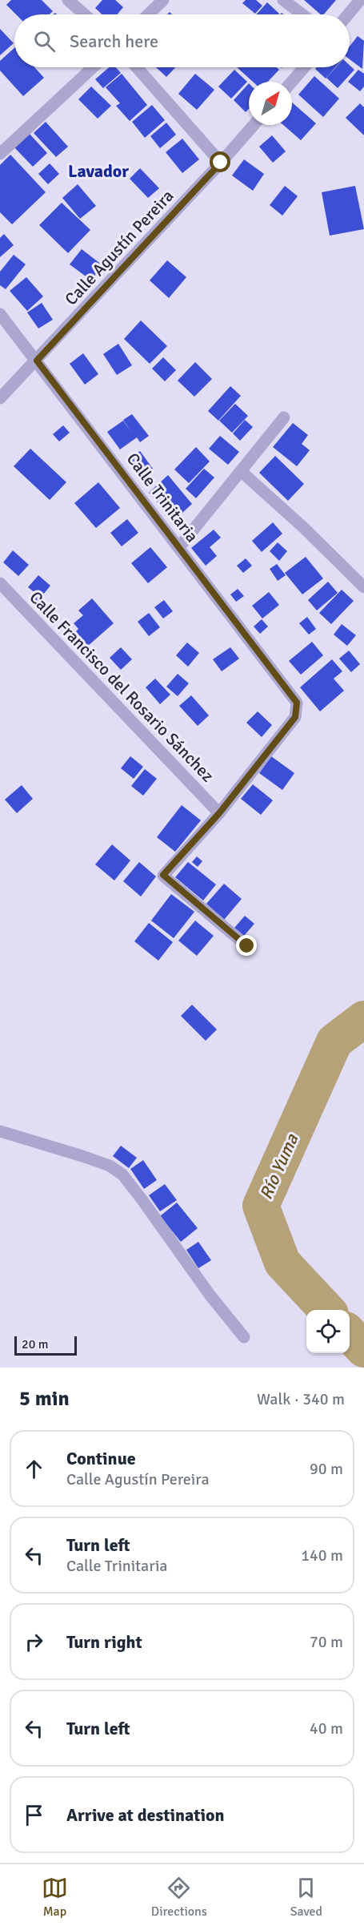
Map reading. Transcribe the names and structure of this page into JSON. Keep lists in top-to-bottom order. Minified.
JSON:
{"streets":{"street":["Calle Agustín Pereira","Calle Trinitaria","Calle Francisco del Rosario Sánchez"]},"crossings":[["Calle Agustín Pereira","Calle Trinitaria"],["Calle Trinitaria","Calle Francisco del Rosario Sánchez"]],"districts":["Lavador"],"water":["Río Yuma"],"scale_bar":"20 m","north":"top right","page":{"search":"Search here","scale":"20 m","heading":["5 min","Walk · 340 m"],"list":[["Continue","Calle Agustín Pereira","90 m"],["Turn left","Calle Trinitaria","140 m"],["Turn right","70 m"],["Turn left","40 m"],"Arrive at destination"],"nav":["Map","Directions","Saved"]}}
